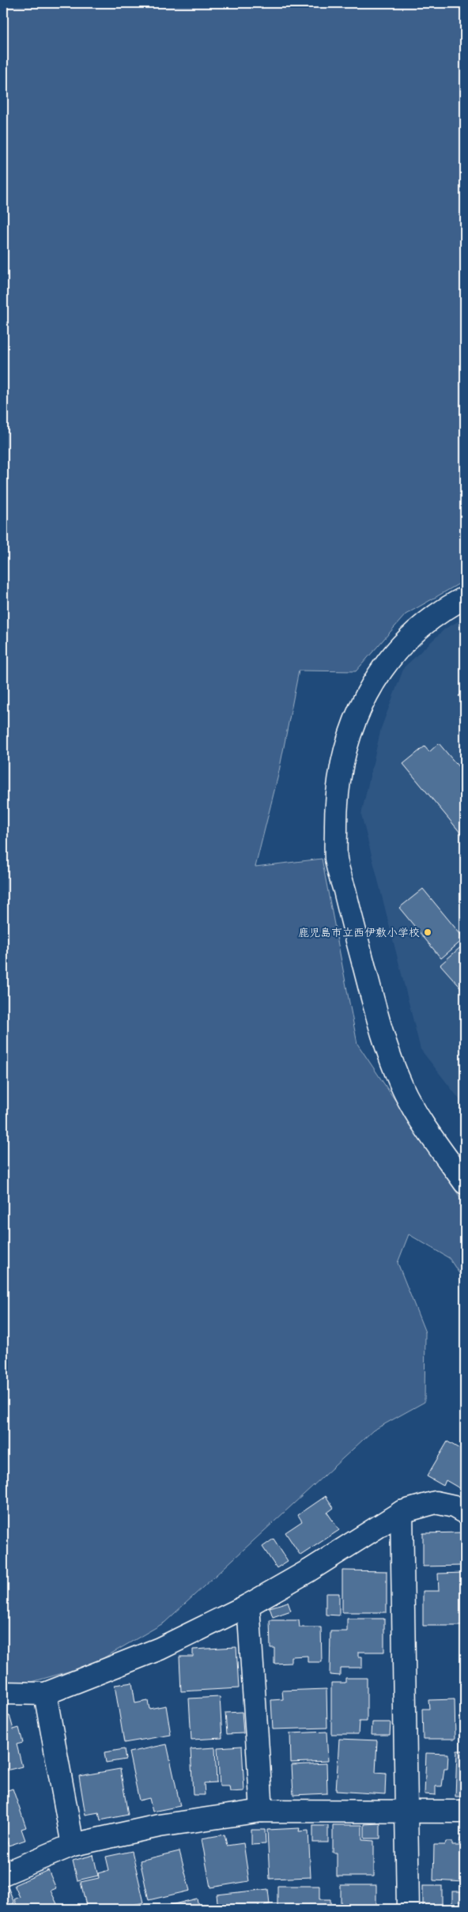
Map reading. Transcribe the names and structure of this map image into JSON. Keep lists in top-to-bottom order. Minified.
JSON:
{"places":["鹿児島市立西伊敷小学校"]}
